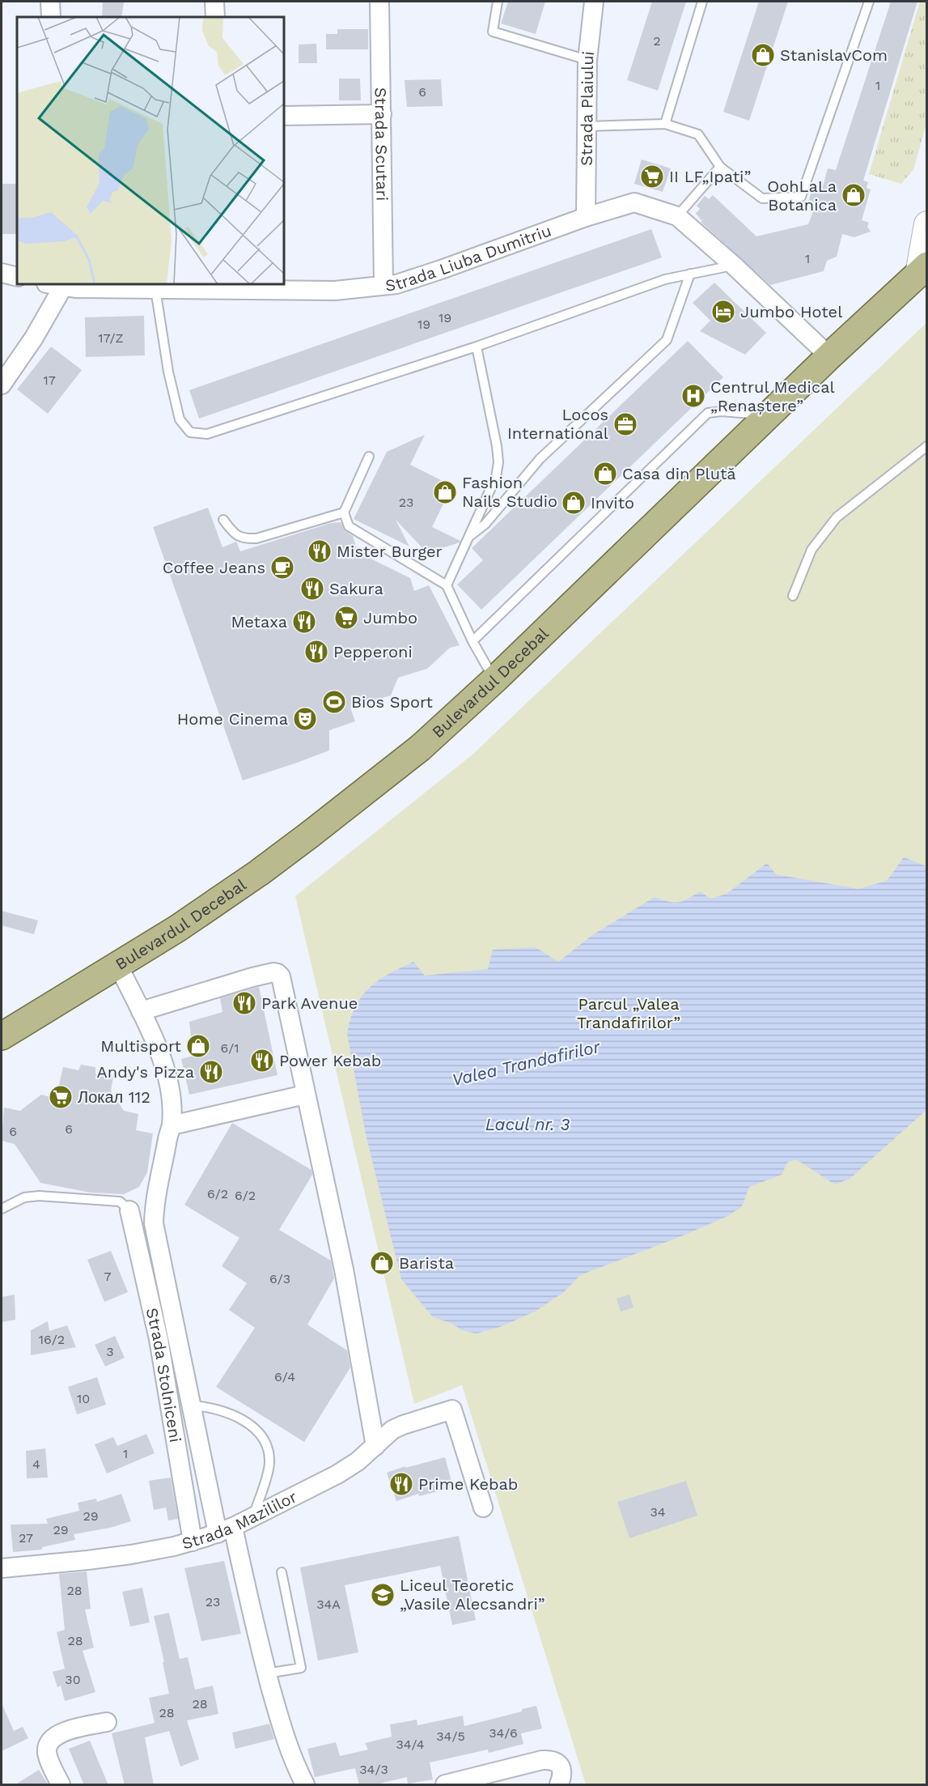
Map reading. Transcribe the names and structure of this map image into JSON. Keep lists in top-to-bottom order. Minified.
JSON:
{"streets":{"main road":["Bulevardul Decebal"],"street":["Strada Plaiului","Strada Scutari","Strada Liuba Dumitriu","Strada Stolniceni","Strada Mazililor"]},"crossings":[["Strada Plaiului","Strada Liuba Dumitriu"],["Strada Scutari","Strada Liuba Dumitriu"],["Strada Liuba Dumitriu","Bulevardul Decebal"],["Strada Stolniceni","Strada Mazililor"]],"water":["Valea Trandafirilor","Lacul nr. 3"],"parks":["Parcul „Valea Trandafirilor”"],"places":{"shop":["StanislavCom","OohLaLa Botanica","Casa din Plută","Fashion Nails Studio","Invito","Multisport","Barista"],"supermarket":["II LF„Ipati”","Jumbo","Локал 112"],"hotel":["Jumbo Hotel"],"hospital":["Centrul Medical „Renaștere”"],"office":["Locos International"],"restaurant":["Mister Burger","Sakura","Metaxa","Pepperoni","Park Avenue","Power Kebab","Andy's Pizza","Prime Kebab"],"cafe":["Coffee Jeans"],"sports":["Bios Sport"],"theatre":["Home Cinema"],"school or university":["Liceul Teoretic „Vasile Alecsandri”"]},"house_numbers":["2","1","6","1","19","19","17/Z","17","23","6/1","6","6","6/2","6/2","7","6/3","16/2","3","6/4","10","1","4","34","29","29","27","28","23","34A","28","30","28","28","34/6","34/5","34/4","34/3"]}
